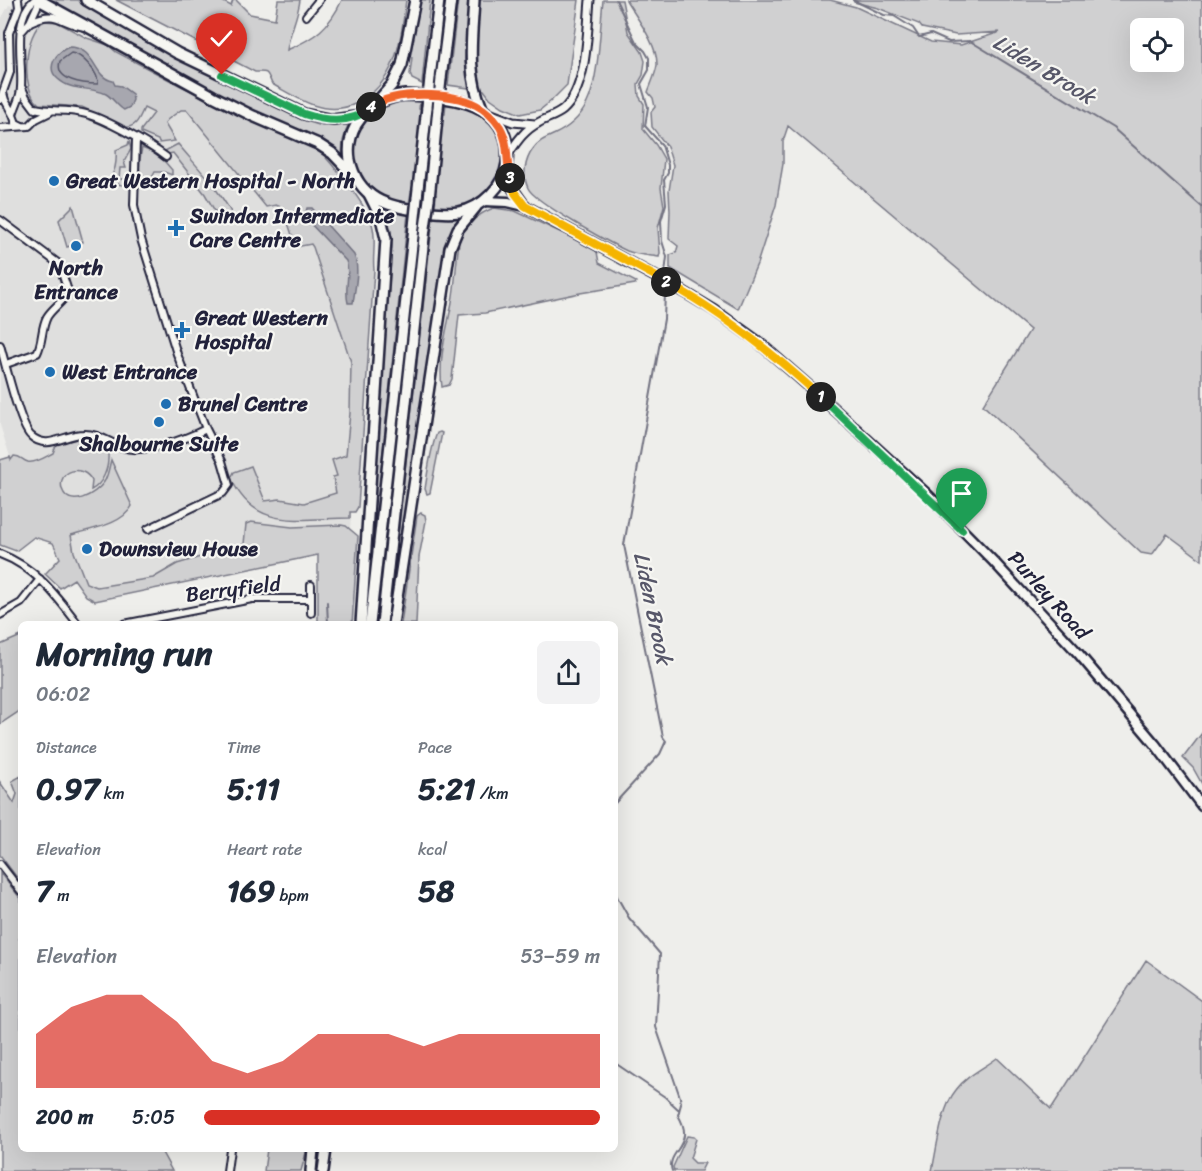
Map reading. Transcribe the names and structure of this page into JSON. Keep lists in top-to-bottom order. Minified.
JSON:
{"streets":{"main road":["Purley Road"],"street":["Berryfield"]},"water":["Liden Brook"],"places":{"other":["Great Western Hospital - North","North Entrance","West Entrance","Brunel Centre","Shalbourne Suite","Downsview House"],"health":["Swindon Intermediate Care Centre","Great Western Hospital"]},"page":{"pins":["4","3","2","1"],"heading":["Morning run","06:02"],"stats":[["Distance","0.97 km"],["Time","5:11"],["Pace","5:21 /km"],["Elevation","7 m"],["Heart rate","169 bpm"],["kcal","58"]],"chart":["Elevation","53–59 m"],"list":[{"name":"200 m","note":"5:05"}]}}
